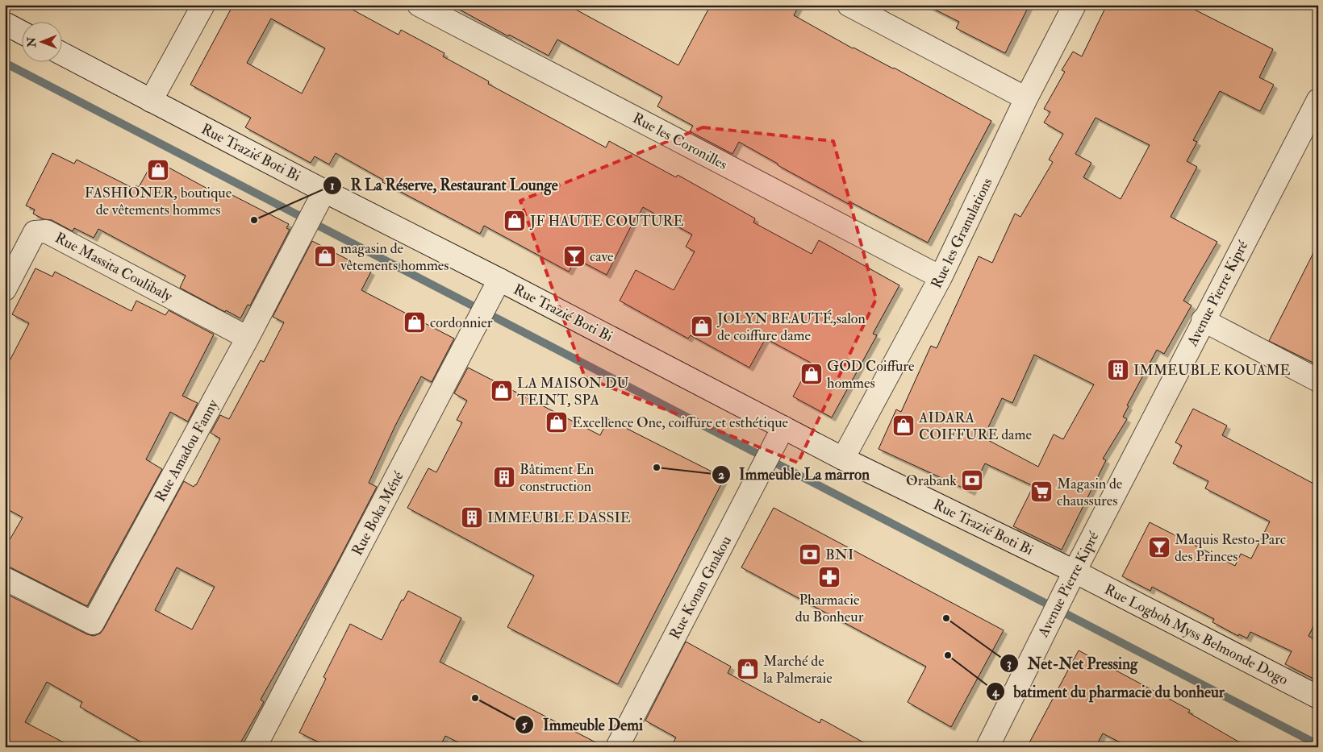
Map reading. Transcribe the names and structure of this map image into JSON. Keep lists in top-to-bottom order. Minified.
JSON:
{"streets":{"street":["Rue les Coronilles","Rue Trazié Boti Bi","Rue les Granulations","Rue Massita Coulibaly","Avenue Pierre Kipré","Rue Amadou Fanny","Rue Boka Méné","Rue Konan Gnakou","Rue Logboh Myss Belmonde Dogo"]},"crossings":[["Rue les Coronilles","Rue les Granulations"],["Rue Trazié Boti Bi","Rue les Granulations"],["Rue Trazié Boti Bi","Avenue Pierre Kipré"],["Rue Trazié Boti Bi","Rue Amadou Fanny"],["Rue Trazié Boti Bi","Rue Boka Méné"],["Rue Trazié Boti Bi","Rue Konan Gnakou"],["Rue Trazié Boti Bi","Rue Logboh Myss Belmonde Dogo"],["Rue Massita Coulibaly","Rue Amadou Fanny"],["Avenue Pierre Kipré","Rue Logboh Myss Belmonde Dogo"]],"places":{"shop":["FASHIONER, boutique de vêtements hommes","JF HAUTE COUTURE","magasin de vêtements hommes","cordonnier","JOLYN BEAUTÉ,salon de coiffure dame","GOD Coiffure hommes","LA MAISON DU TEINT, SPA","Excellence One, coiffure et esthétique","AIDARA COIFFURE dame","Marché de la Palmeraie"],"other":["R La Réserve, Restaurant Lounge","Immeuble La marron","Net-Net Pressing","batiment du pharmacie du bonheur","Immeuble Demi"],"bar":["cave","Maquis Resto-Parc des Princes"],"building":["IMMEUBLE KOUAME","Bâtiment En construction","IMMEUBLE DASSIE"],"bank":["Orabank","BNI"],"supermarket":["Magasin de chaussures"],"pharmacy":["Pharmacie du Bonheur"]},"north":"left"}
